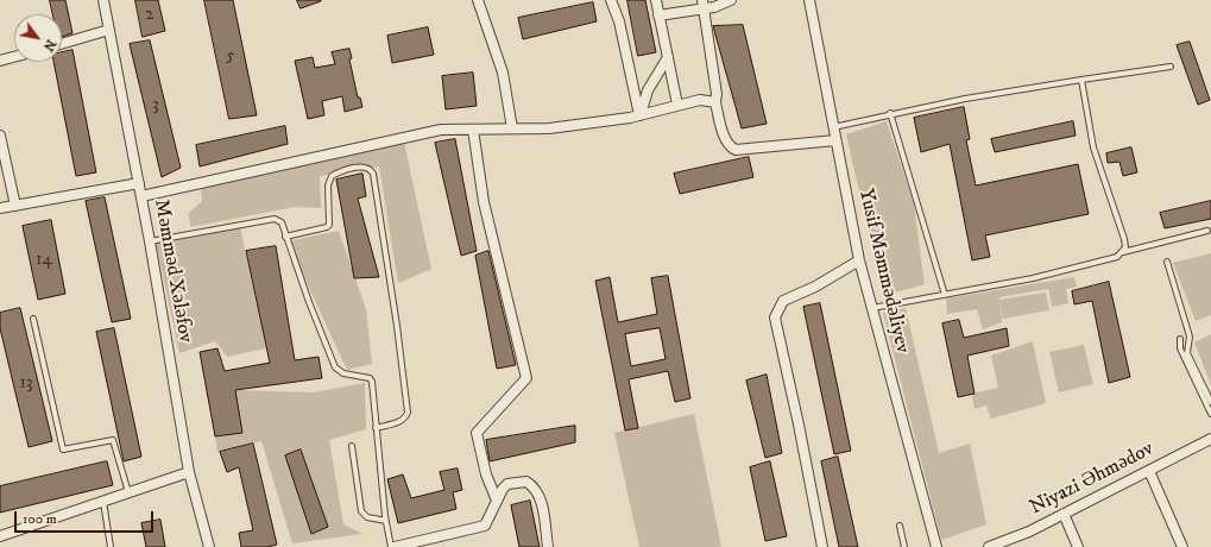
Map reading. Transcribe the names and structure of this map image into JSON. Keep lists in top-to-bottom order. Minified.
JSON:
{"streets":{"street":["Məmməd Xələfov","Yusif Məmmədəliyev","Niyazi Əhmədov"]},"house_numbers":["2","5","3","14","13"],"scale_bar":"100 m","north":"bottom right"}
